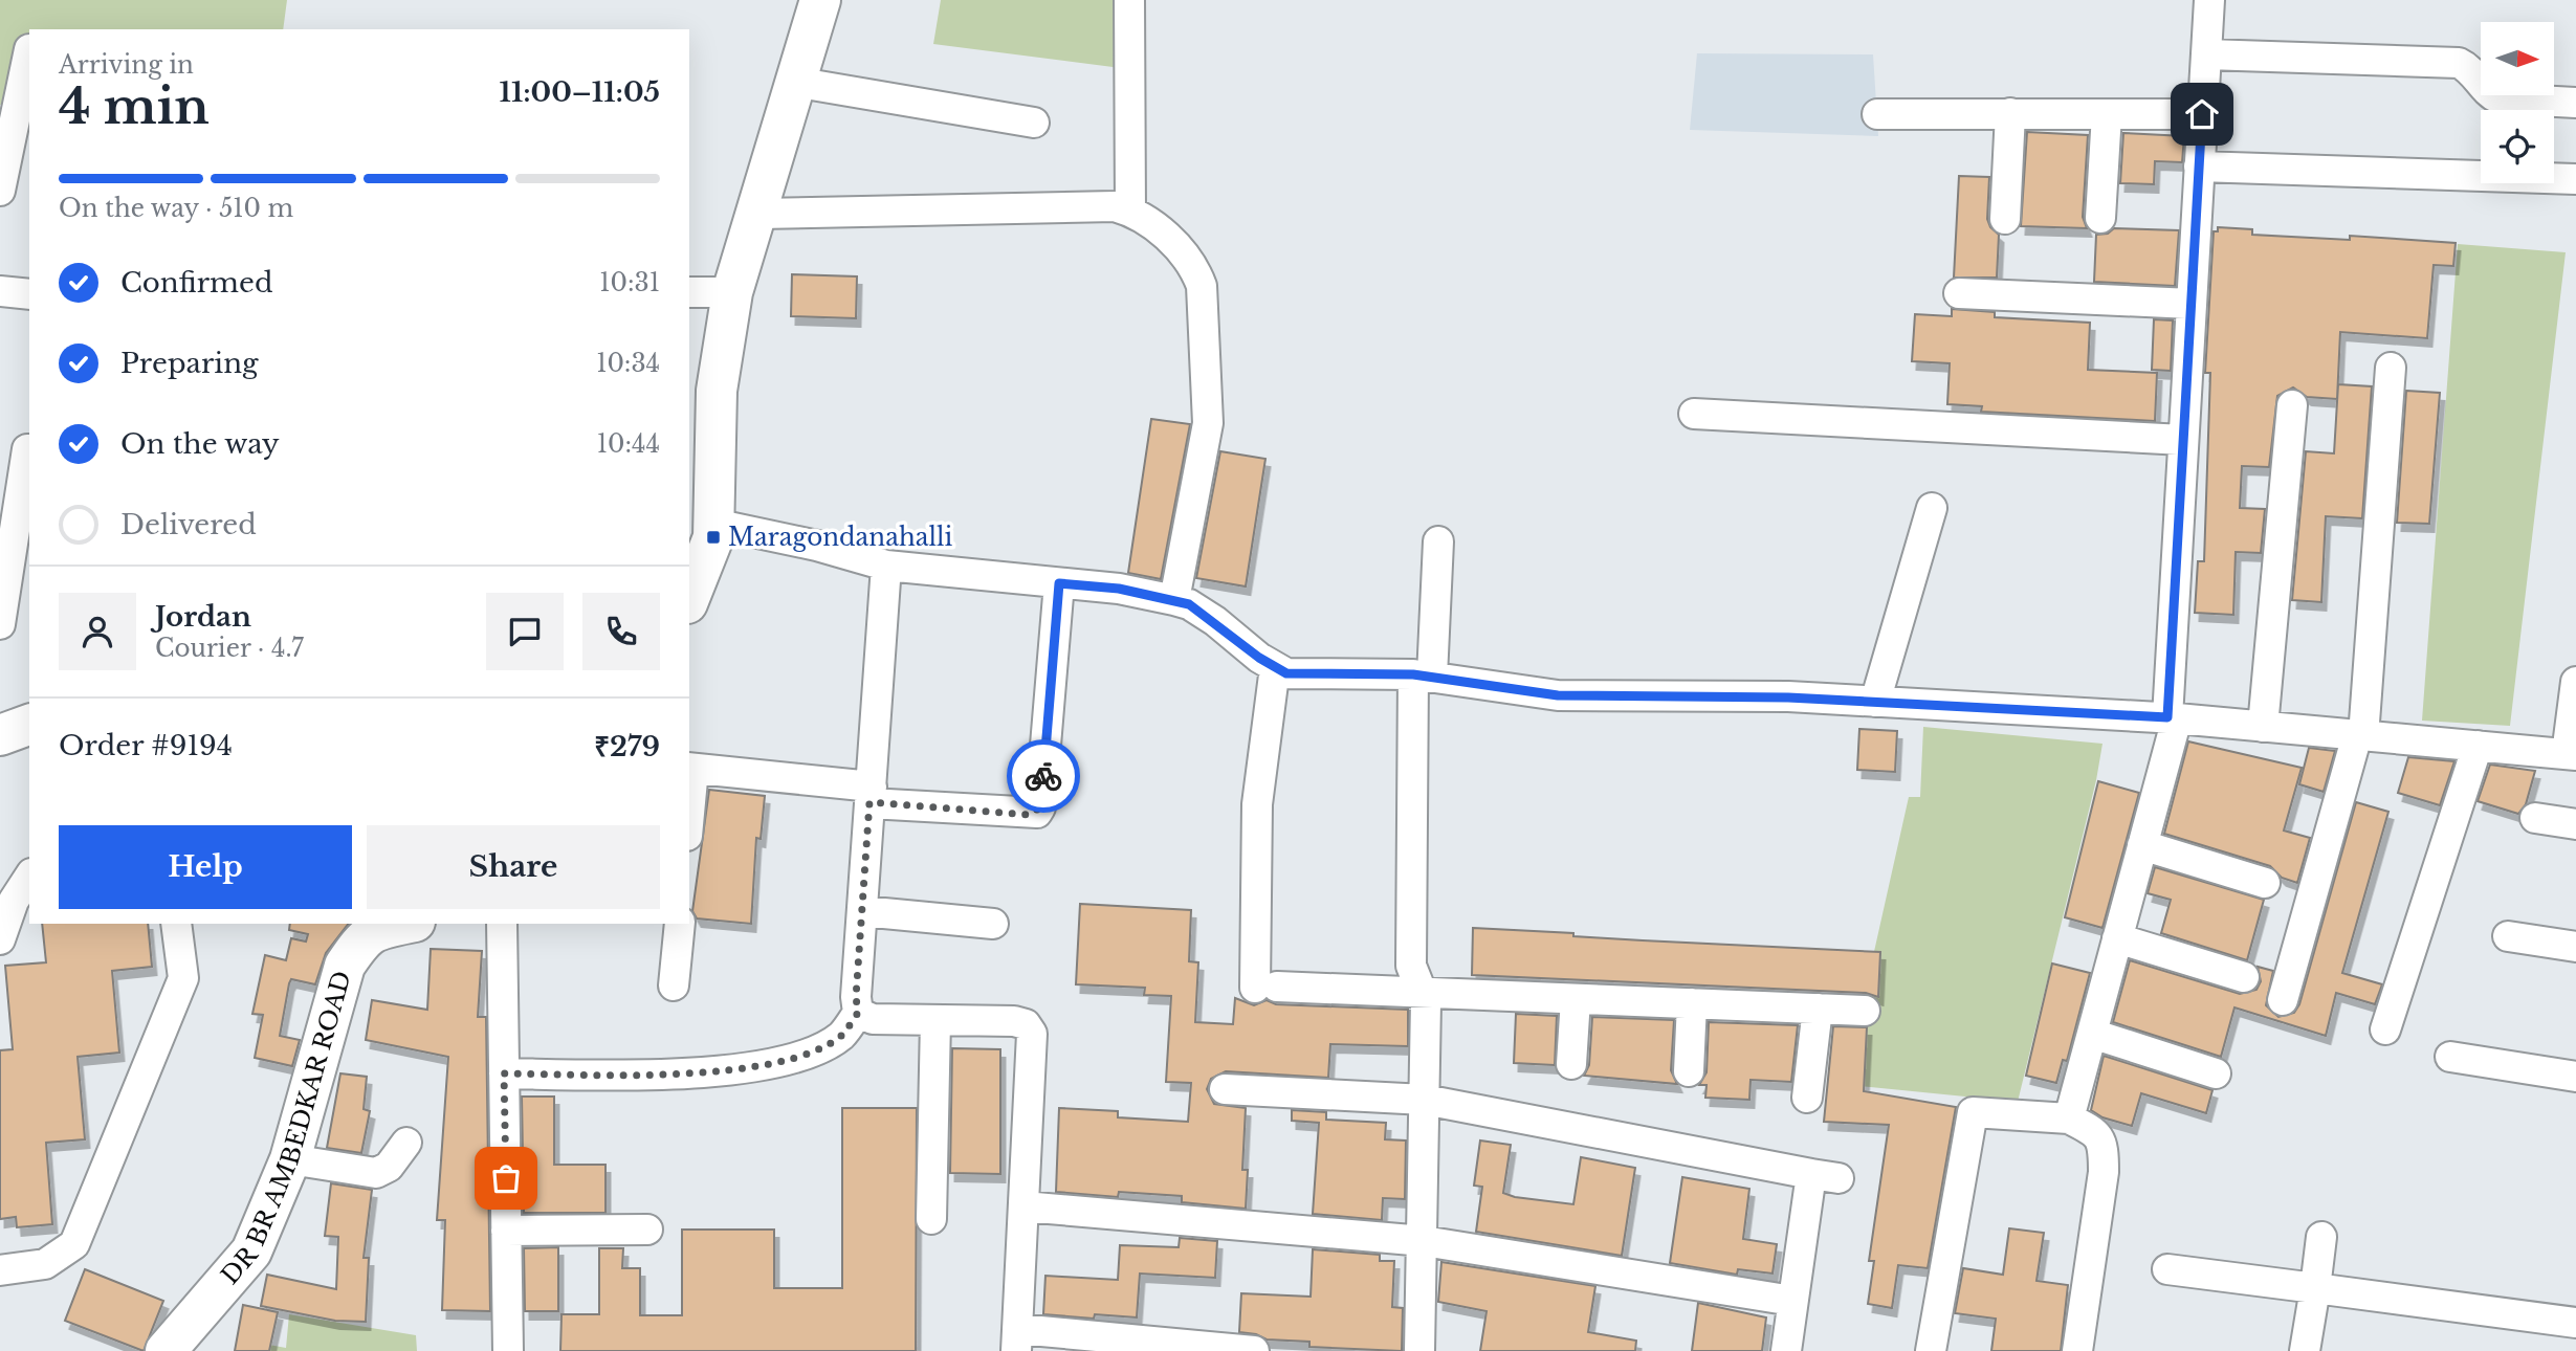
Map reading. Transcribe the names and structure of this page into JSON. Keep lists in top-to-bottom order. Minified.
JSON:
{"streets":{"main road":["DR BR AMBEDKAR ROAD"]},"places":{"transit":["Maragondanahalli"]},"north":"right","page":{"heading":["4 min","Arriving in","11:00–11:05"],"panel":["Jordan","Courier · 4.7","Order #9194","₹279"],"bar":"On the way · 510 m","list":[["Confirmed","10:31"],["Preparing","10:34"],["On the way","10:44"],"Delivered"],"buttons":["Help","Share"]}}
